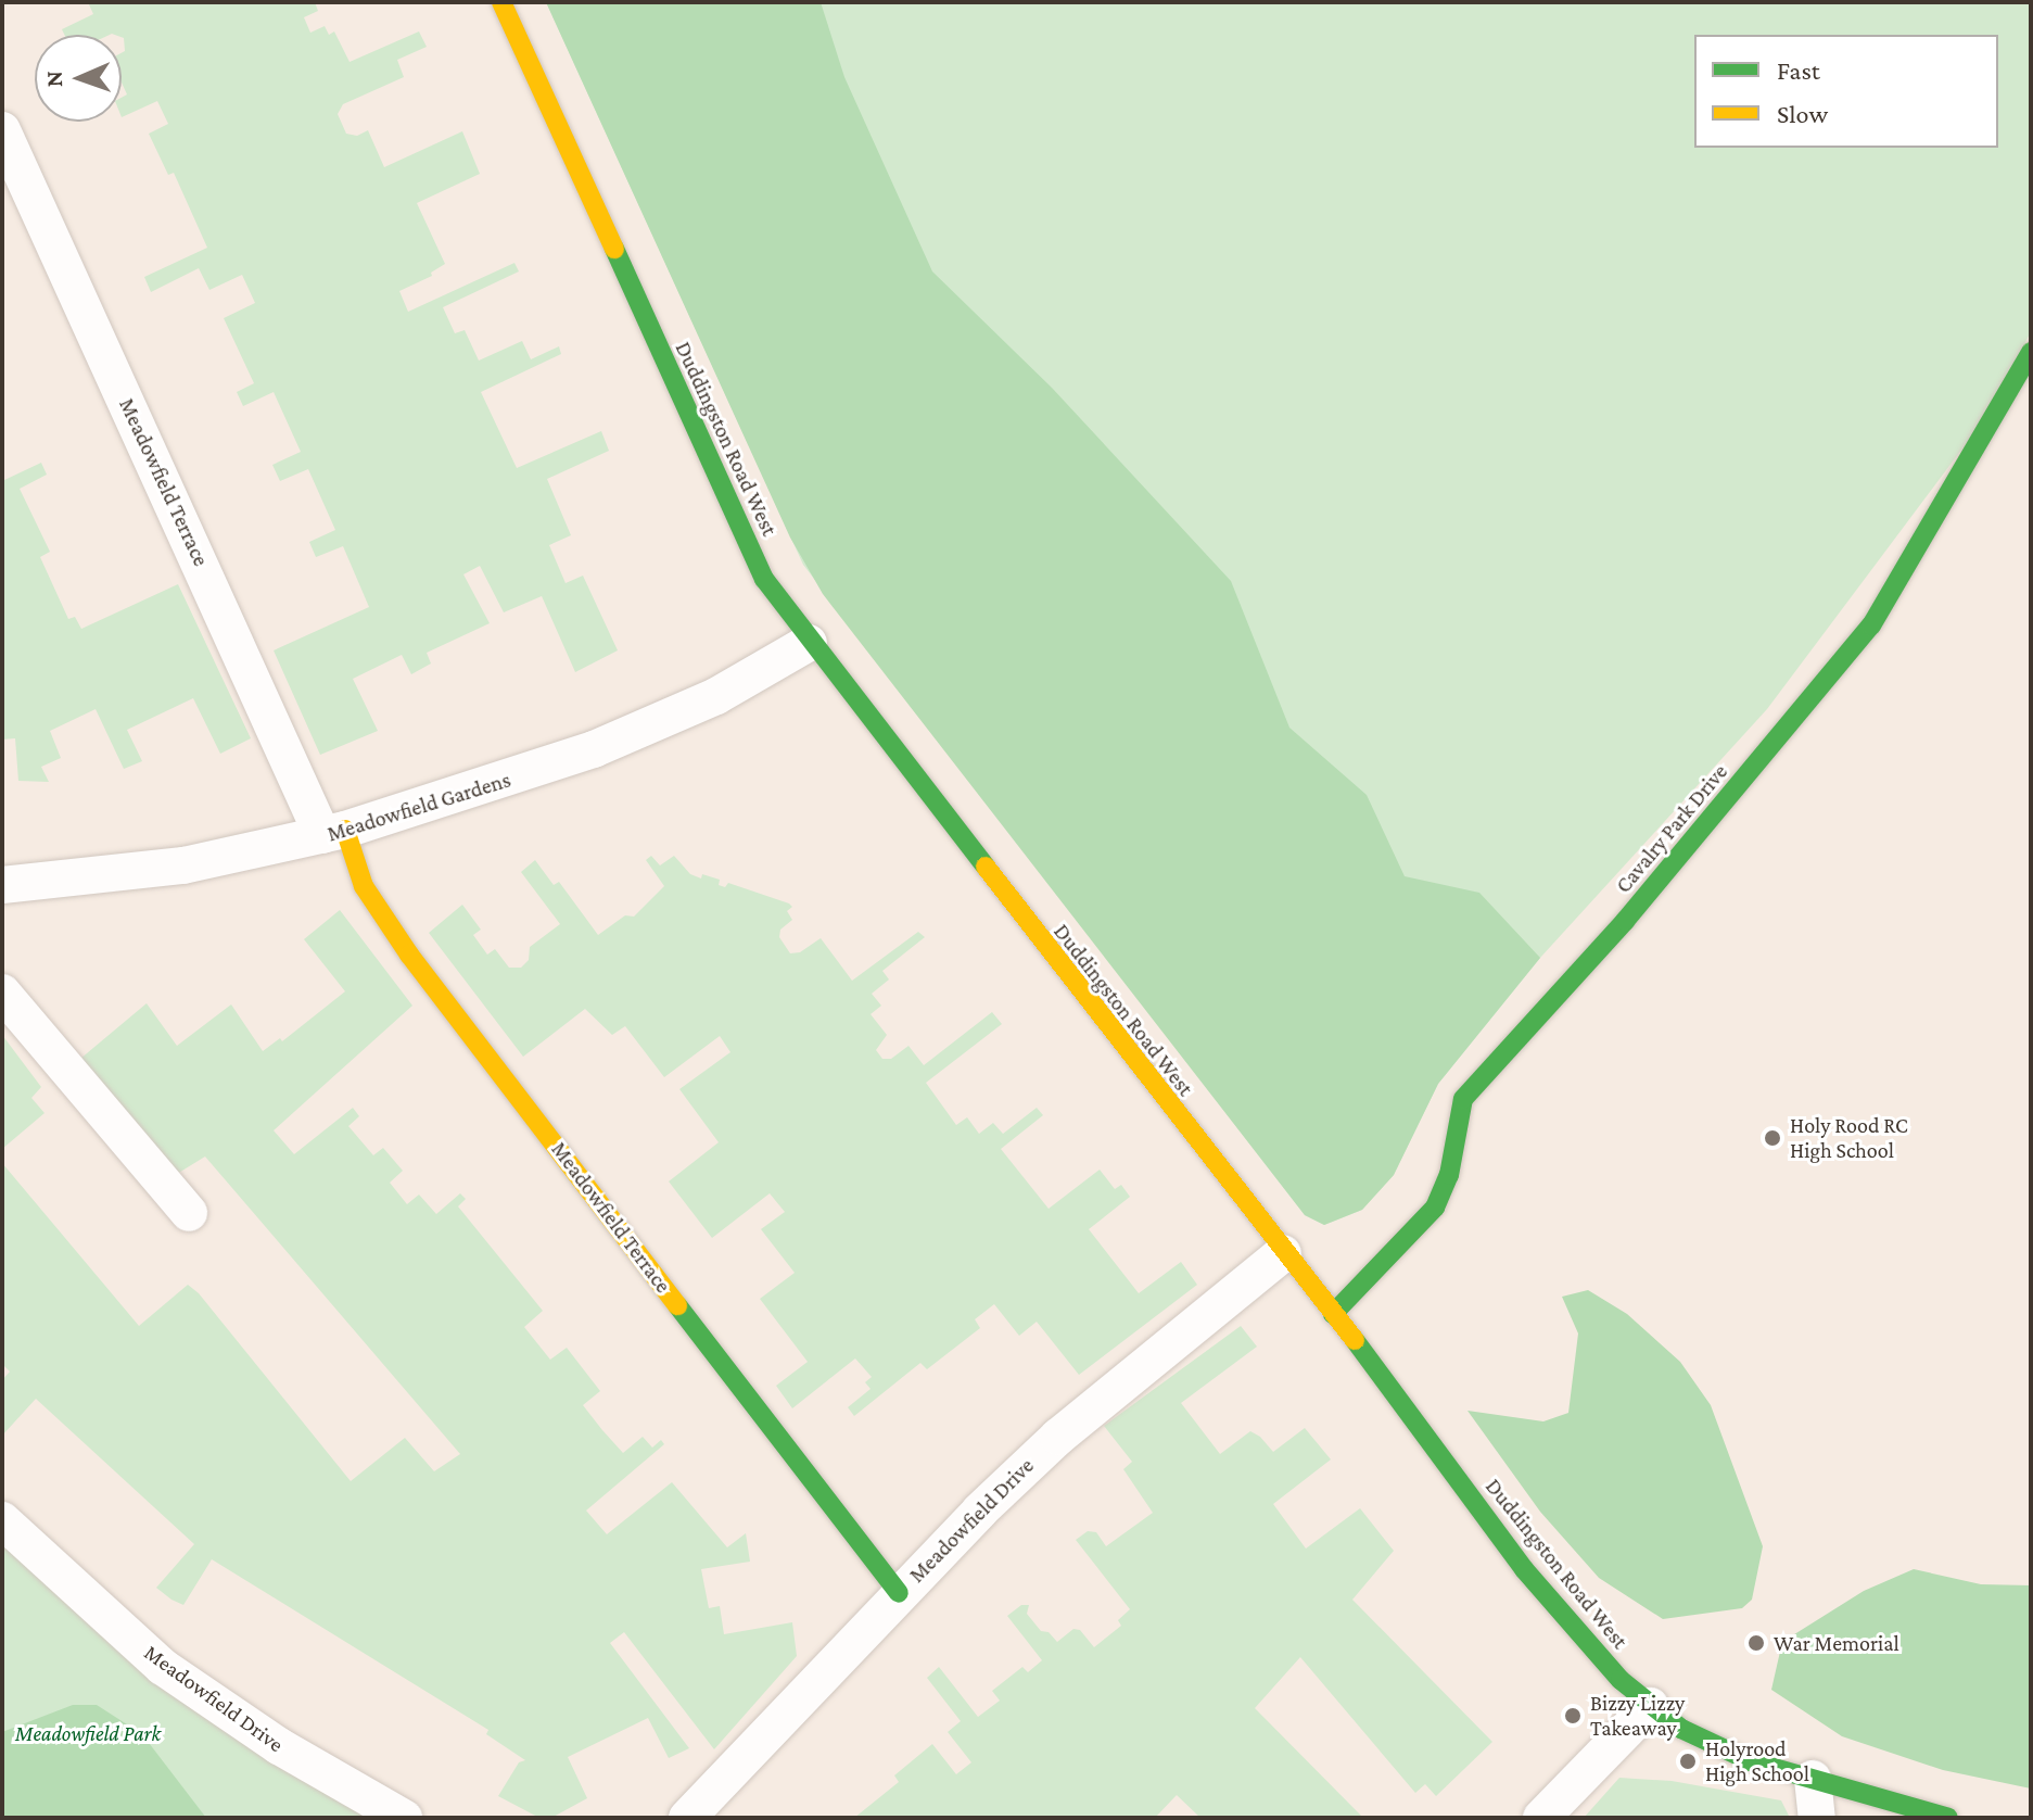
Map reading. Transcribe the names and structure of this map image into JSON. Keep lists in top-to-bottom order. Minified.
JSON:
{"streets":{"street":["Duddingston Road West","Meadowfield Terrace","Meadowfield Gardens","Cavalry Park Drive","Meadowfield Drive"]},"crossings":[["Duddingston Road West","Meadowfield Gardens"],["Duddingston Road West","Cavalry Park Drive"],["Duddingston Road West","Meadowfield Drive"],["Meadowfield Terrace","Meadowfield Gardens"],["Meadowfield Terrace","Meadowfield Drive"]],"parks":["Meadowfield Park"],"places":["Holy Rood RC High School","War Memorial","Bizzy Lizzy Takeaway","Holyrood High School"],"legend":["Fast","Slow"],"north":"left"}
